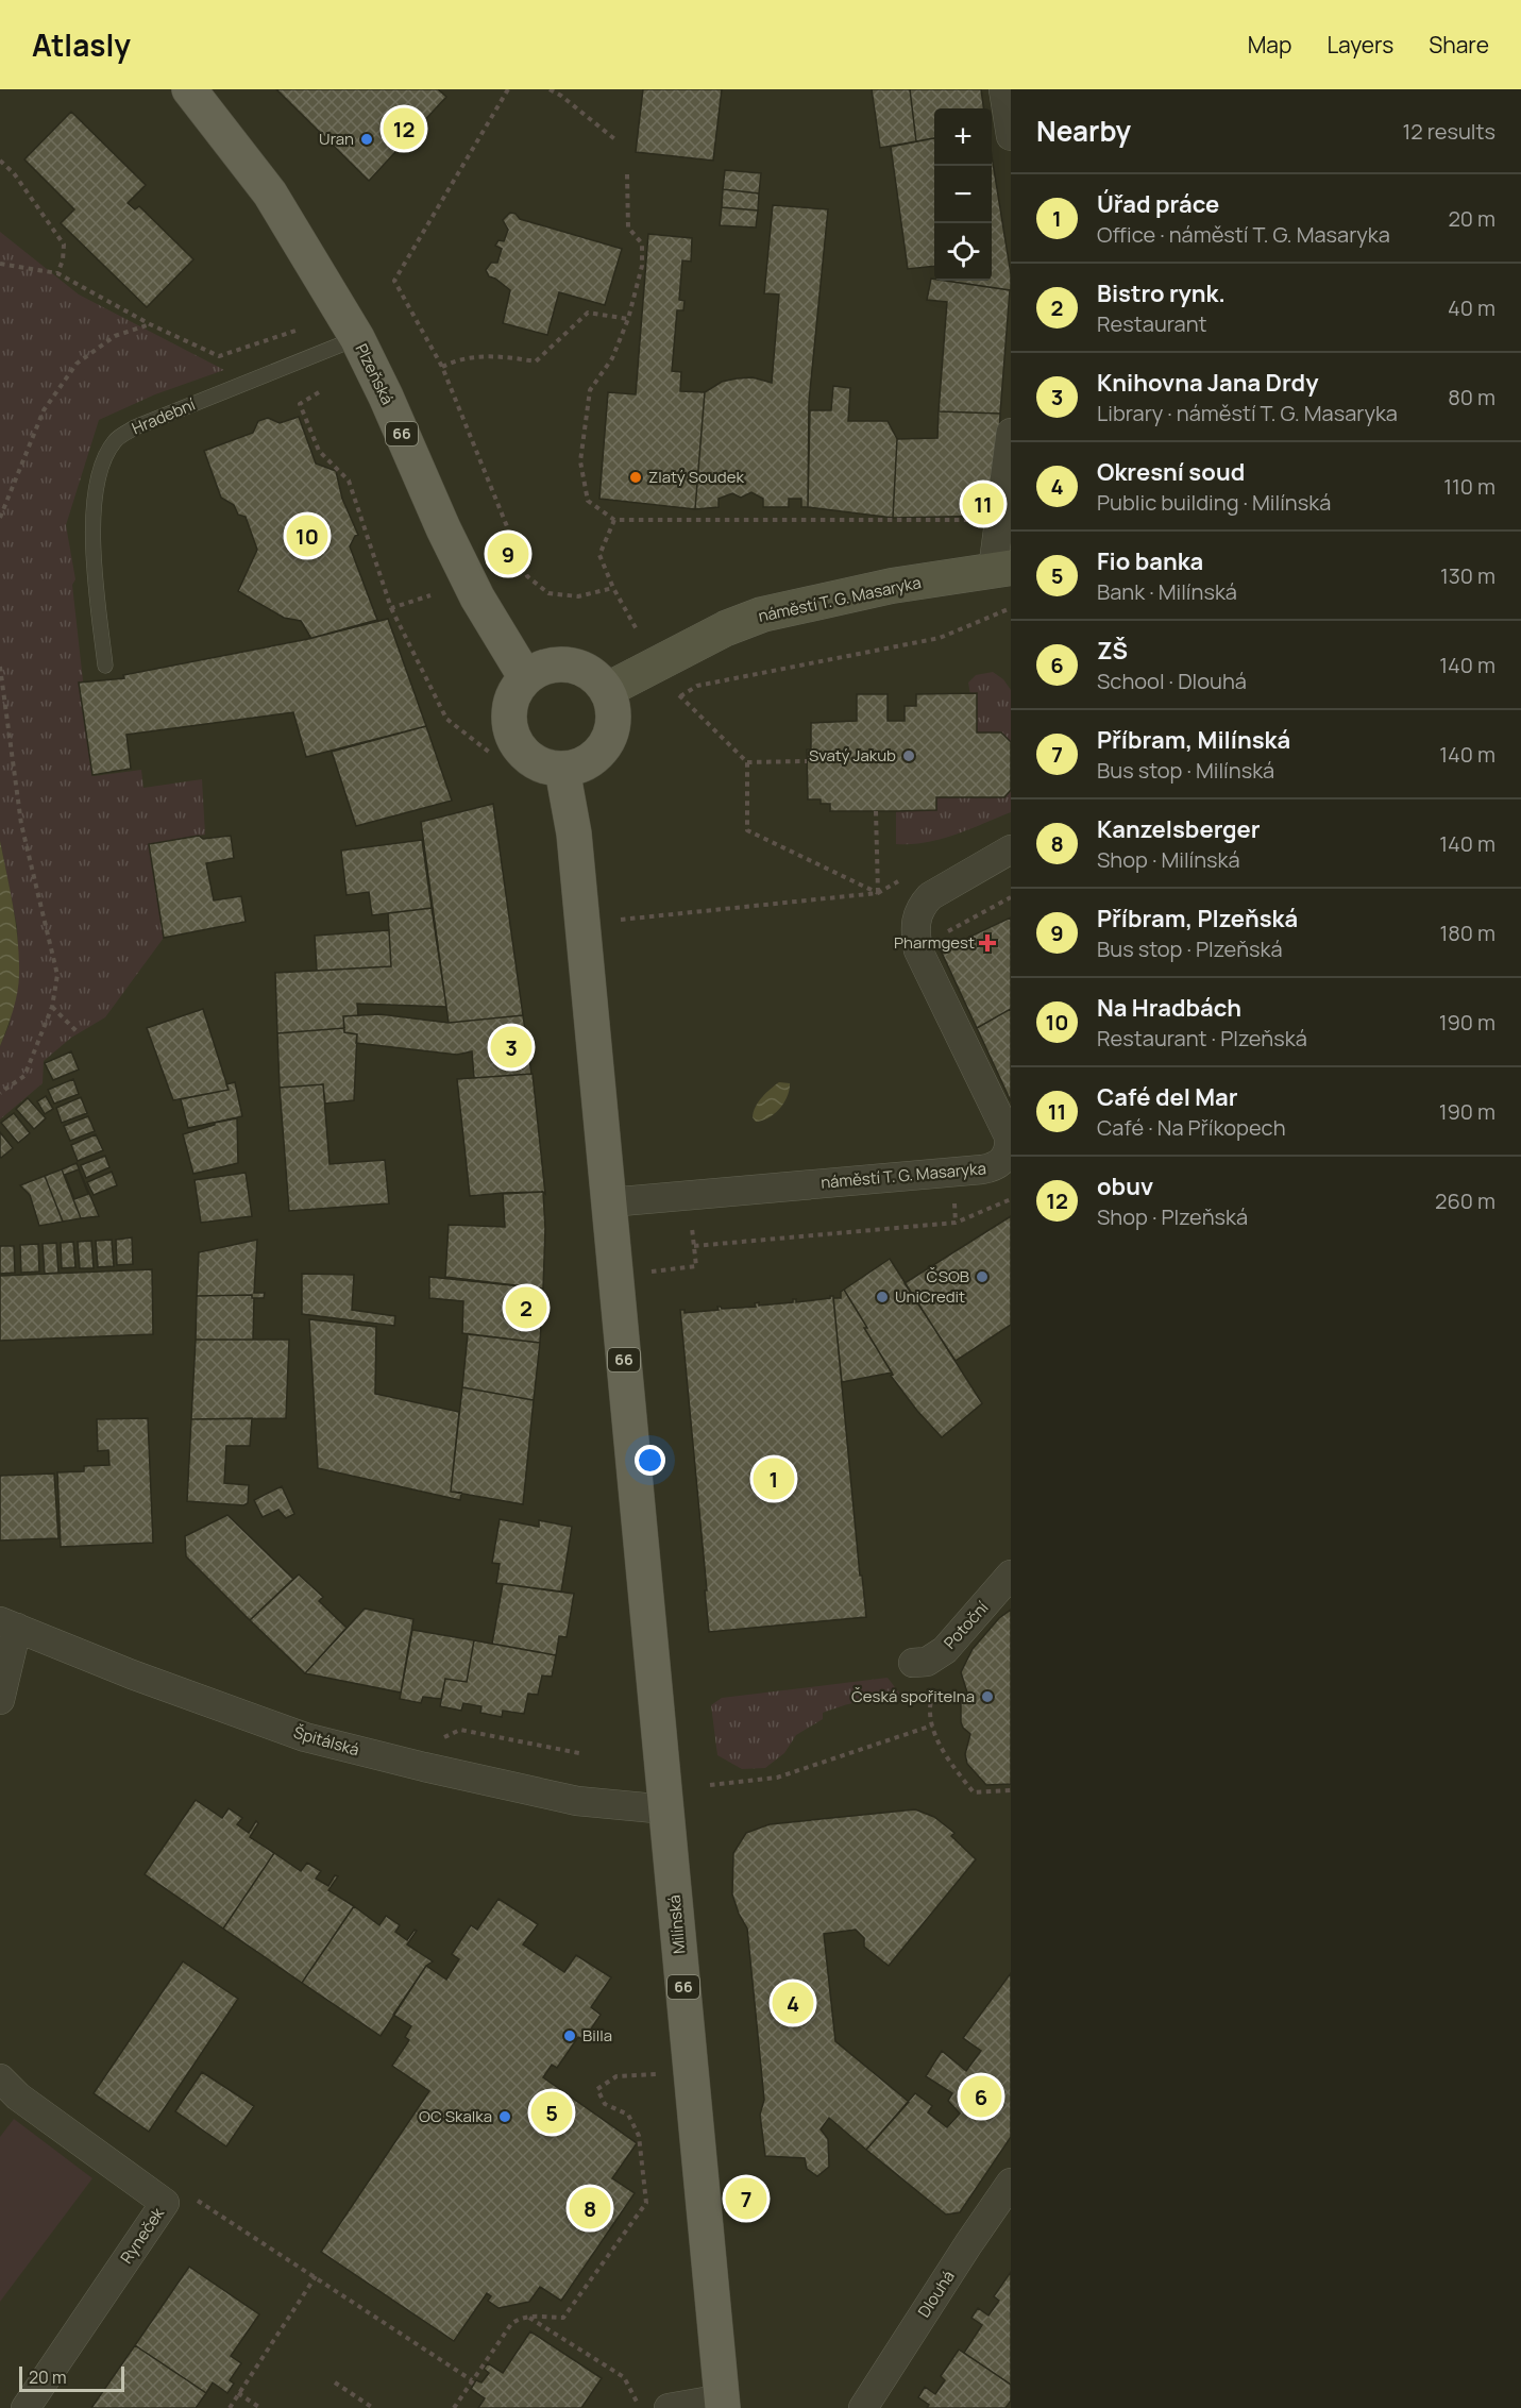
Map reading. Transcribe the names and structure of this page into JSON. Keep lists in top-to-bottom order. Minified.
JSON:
{"streets":{"main road":["Plzeňská","66","náměstí T. G. Masaryka","Milínská"],"street":["Potoční","Špitálská","Ryneček","Dlouhá"],"lane":["Hradební"]},"crossings":[["Plzeňská","Hradební"],["Plzeňská","66"],["Plzeňská","náměstí T. G. Masaryka"],["66","náměstí T. G. Masaryka"],["66","Milínská"],["náměstí T. G. Masaryka","Milínská"],["Špitálská","Milínská"]],"places":{"other":["Uran","Zlatý Soudek","Svatý Jakub","ČSOB","UniCredit","Česká spořitelna","Billa","OC Skalka"],"health":["Pharmgest"]},"scale_bar":"20 m","page":{"header":"Atlasly","nav":["Map","Layers","Share"],"heading":["Nearby","12 results"],"pins":["12","11","10","9","3","2","1","4","6","5","7","8"],"map_buttons":["+","−"],"list":[{"mark":"1","name":"Úřad práce","note":"Office · náměstí T. G. Masaryka","value":"20 m"},{"mark":"2","name":"Bistro rynk.","note":"Restaurant","value":"40 m"},{"mark":"3","name":"Knihovna Jana Drdy","note":"Library · náměstí T. G. Masaryka","value":"80 m"},{"mark":"4","name":"Okresní soud","note":"Public building · Milínská","value":"110 m"},{"mark":"5","name":"Fio banka","note":"Bank · Milínská","value":"130 m"},{"mark":"6","name":"ZŠ","note":"School · Dlouhá","value":"140 m"},{"mark":"7","name":"Příbram, Milínská","note":"Bus stop · Milínská","value":"140 m"},{"mark":"8","name":"Kanzelsberger","note":"Shop · Milínská","value":"140 m"},{"mark":"9","name":"Příbram, Plzeňská","note":"Bus stop · Plzeňská","value":"180 m"},{"mark":"10","name":"Na Hradbách","note":"Restaurant · Plzeňská","value":"190 m"},{"mark":"11","name":"Café del Mar","note":"Café · Na Příkopech","value":"190 m"},{"mark":"12","name":"obuv","note":"Shop · Plzeňská","value":"260 m"}],"scale":"20 m"}}
